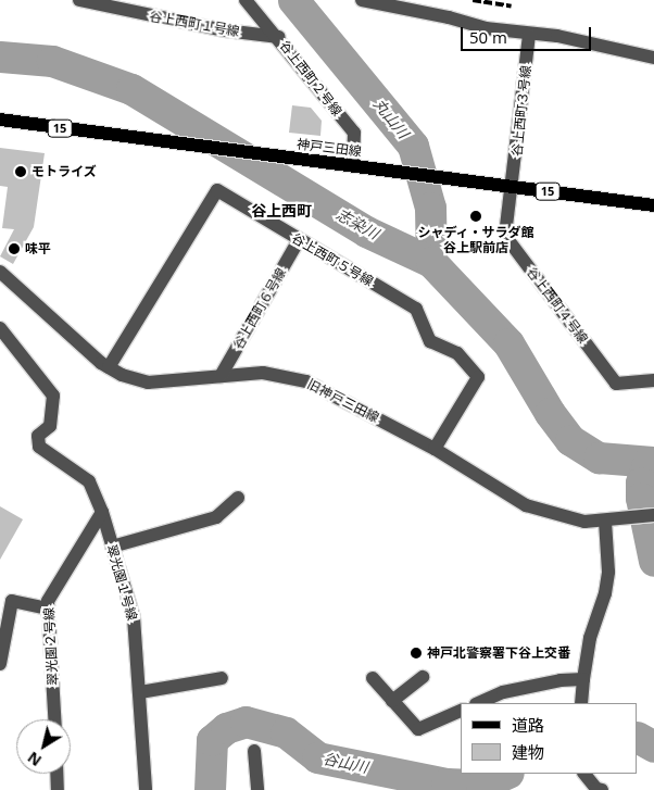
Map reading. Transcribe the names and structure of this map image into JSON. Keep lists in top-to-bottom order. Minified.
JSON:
{"streets":{"main road":["15","神戸三田線"],"street":["谷上西町１号線","谷上西町２号線","谷上西町３号線","谷上西町５号線","谷上西町４号線","谷上西町６号線","旧神戸三田線","翠光園１号線","翠光園２号線"]},"crossings":[["谷上西町１号線","谷上西町２号線"],["谷上西町２号線","神戸三田線"],["谷上西町３号線","神戸三田線"],["谷上西町３号線","谷上西町４号線"],["神戸三田線","谷上西町４号線"],["谷上西町５号線","谷上西町６号線"],["谷上西町５号線","旧神戸三田線"],["谷上西町６号線","旧神戸三田線"],["翠光園１号線","翠光園２号線"]],"districts":["谷上西町"],"water":["丸山川","志染川","谷山川"],"places":["モトライズ","シャディ・サラダ館 谷上駅前店","味平","神戸北警察署下谷上交番"],"legend":["道路","建物"],"scale_bar":"50 m","north":"bottom left"}
